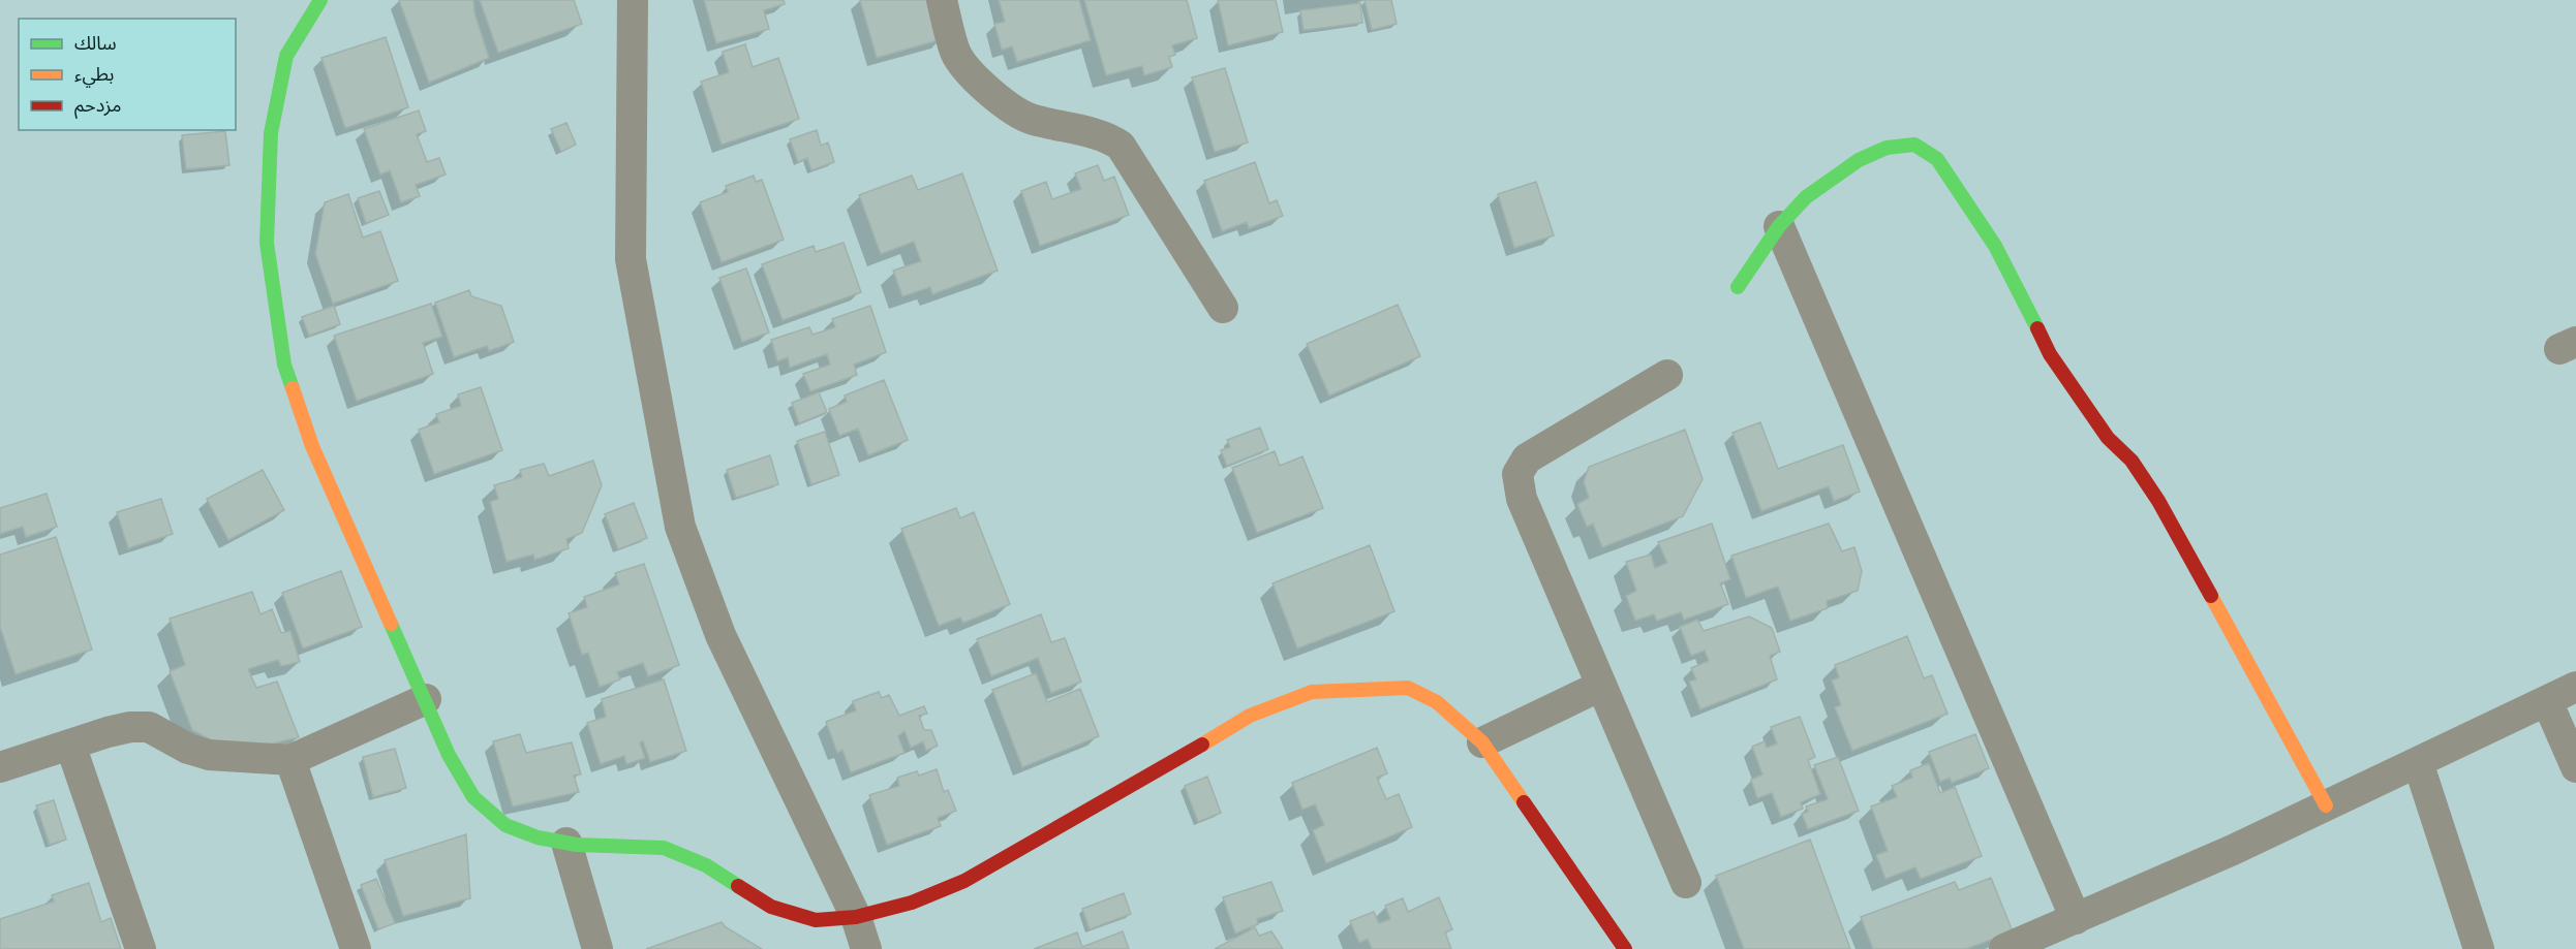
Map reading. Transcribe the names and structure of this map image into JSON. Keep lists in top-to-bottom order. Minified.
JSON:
{"legend":["سالك","بطيء","مزدحم"]}
